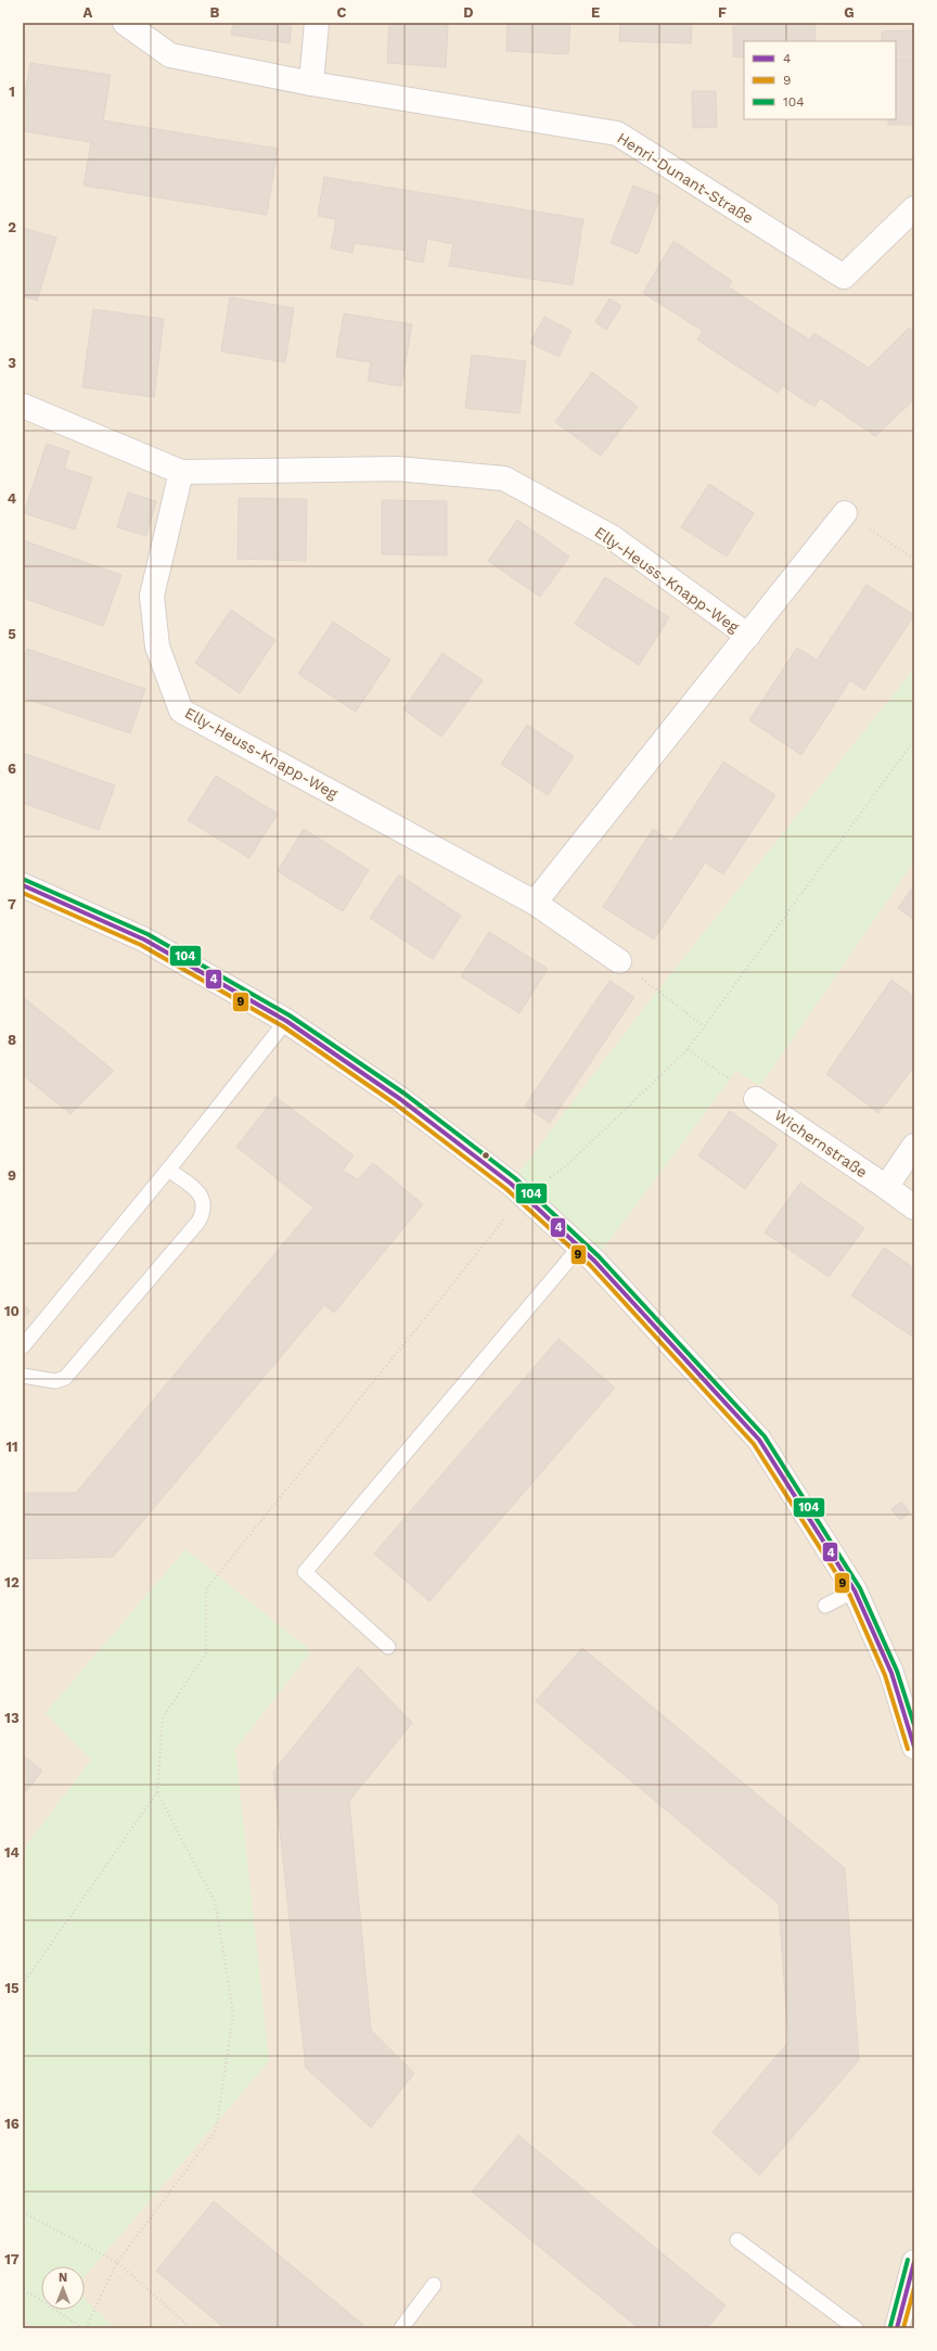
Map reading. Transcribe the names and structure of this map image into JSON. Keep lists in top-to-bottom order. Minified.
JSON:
{"streets":{"street":["Henri-Dunant-Straße","Elly-Heuss-Knapp-Weg","Wichernstraße"]},"lines":["transit line 104","transit line 4","transit line 9"],"legend":["4","9","104"],"north":"top","grid":{"columns":["A","B","C","D","E","F","G"],"rows":["1","2","3","4","5","6","7","8","9","10","11","12","13","14","15","16","17"]}}
